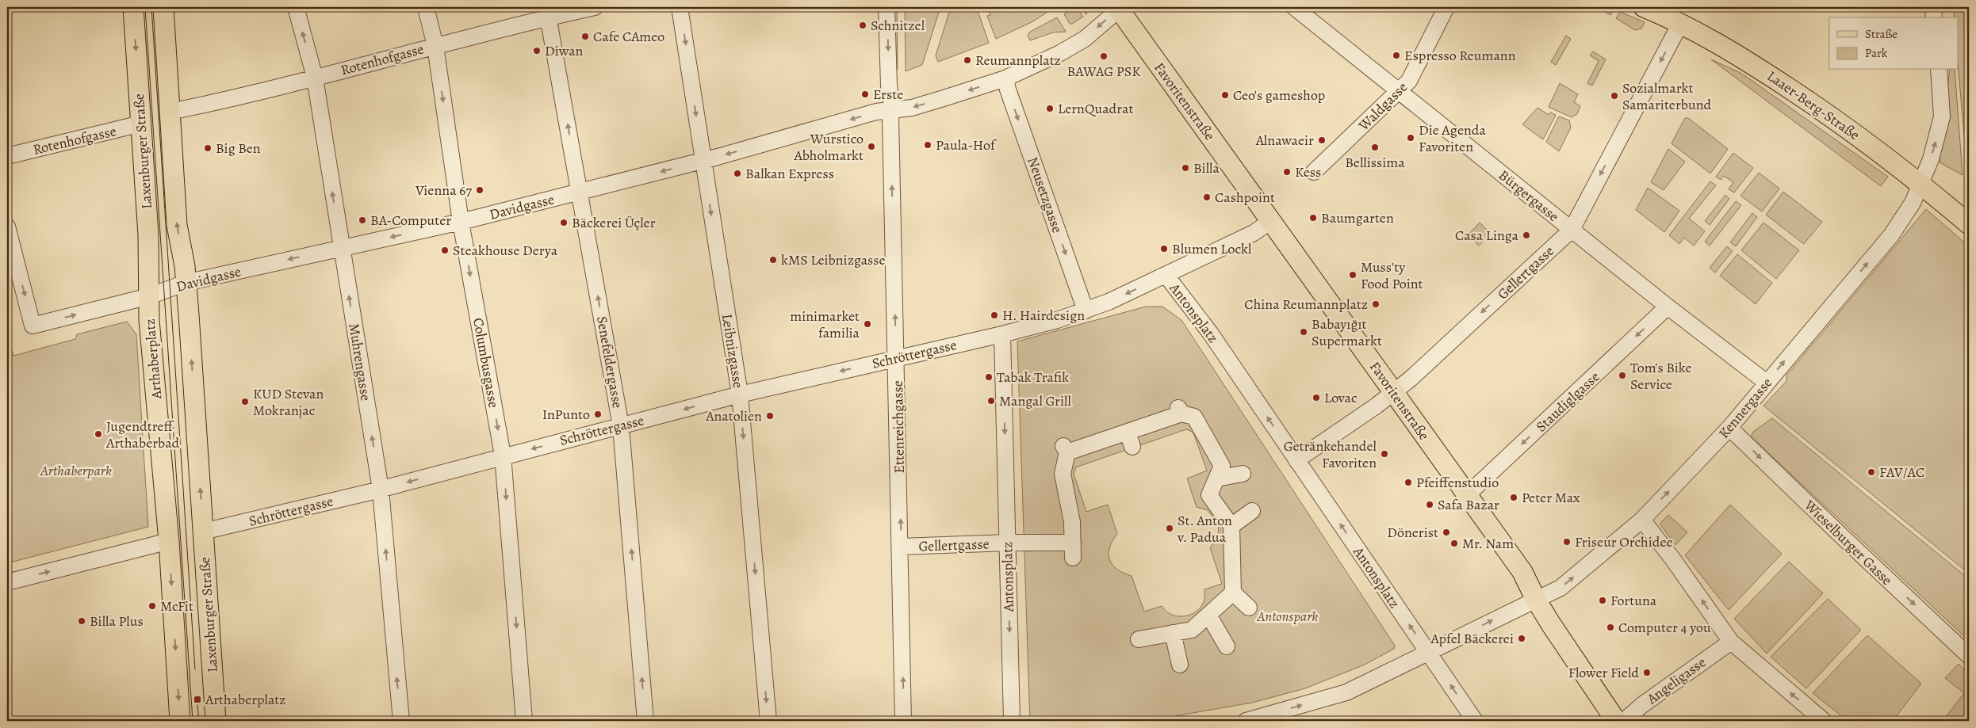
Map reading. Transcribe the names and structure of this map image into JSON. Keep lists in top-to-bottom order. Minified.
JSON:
{"streets":{"main road":["Favoritenstraße","Laaer-Berg-Straße","Laxenburger Straße","Arthaberplatz"],"street":["Rotenhofgasse","Waldgasse","Neusetzgasse","Bürgergasse","Davidgasse","Gellertgasse","Antonsplatz","Leibnizgasse","Schröttergasse","Muhrengasse","Senefeldergasse","Columbusgasse","Staudiglgasse","Kennergasse","Ettenreichgasse","Wieselburger Gasse","Angeligasse"]},"crossings":[["Rotenhofgasse","Laxenburger Straße"],["Rotenhofgasse","Muhrengasse"],["Rotenhofgasse","Senefeldergasse"],["Rotenhofgasse","Columbusgasse"],["Favoritenstraße","Gellertgasse"],["Favoritenstraße","Staudiglgasse"],["Favoritenstraße","Kennergasse"],["Laaer-Berg-Straße","Gellertgasse"],["Laaer-Berg-Straße","Kennergasse"],["Waldgasse","Bürgergasse"],["Laxenburger Straße","Davidgasse"],["Laxenburger Straße","Schröttergasse"],["Laxenburger Straße","Arthaberplatz"],["Neusetzgasse","Antonsplatz"],["Bürgergasse","Gellertgasse"],["Bürgergasse","Staudiglgasse"],["Bürgergasse","Kennergasse"],["Davidgasse","Leibnizgasse"],["Davidgasse","Arthaberplatz"],["Davidgasse","Muhrengasse"],["Davidgasse","Senefeldergasse"],["Davidgasse","Columbusgasse"],["Davidgasse","Ettenreichgasse"],["Gellertgasse","Antonsplatz"],["Gellertgasse","Ettenreichgasse"],["Antonsplatz","Schröttergasse"],["Antonsplatz","Kennergasse"],["Leibnizgasse","Schröttergasse"],["Schröttergasse","Muhrengasse"],["Schröttergasse","Senefeldergasse"],["Schröttergasse","Columbusgasse"],["Schröttergasse","Ettenreichgasse"],["Kennergasse","Wieselburger Gasse"]],"one_way":["Neusetzgasse","Davidgasse","Gellertgasse","Leibnizgasse","Schröttergasse","Muhrengasse","Senefeldergasse","Columbusgasse","Staudiglgasse","Kennergasse","Ettenreichgasse","Wieselburger Gasse"],"parks":["Arthaberpark","Antonspark"],"places":{"other":["Schnitzel","Cafe CAmeo","Diwan","Espresso Reumann","BAWAG PSK","Reumannplatz","Erste","Ceo's gameshop","Sozialmarkt Samariterbund","LernQuadrat","Die Agenda Favoriten","Alnawaeir","Paula-Hof","Wurstico Abholmarkt","Bellissima","Big Ben","Billa","Kess","Balkan Express","Vienna 67","Cashpoint","Baumgarten","BA-Computer","Bäckerei Üçler","Casa Linga","Blumen Lockl","Steakhouse Derya","kMS Leibnizgasse","Muss'ty Food Point","China Reumannplatz","H. Hairdesign","minimarket familia","Babayığıt Supermarkt","Tom's Bike Service","Tabak Trafik","Lovac","Mangal Grill","KUD Stevan Mokranjac","InPunto","Anatolien","Jugendtreff Arthaberbad","Getränkehandel Favoriten","FAV/AC","Pfeiffenstudio","Peter Max","Safa Bazar","St. Anton v. Padua","Dönerist","Friseur Orchidee","Mr. Nam","Fortuna","McFit","Billa Plus","Computer 4 you","Apfel Bäckerei","Flower Field"],"transit":["Arthaberplatz"]},"legend":["Straße","Park"]}
